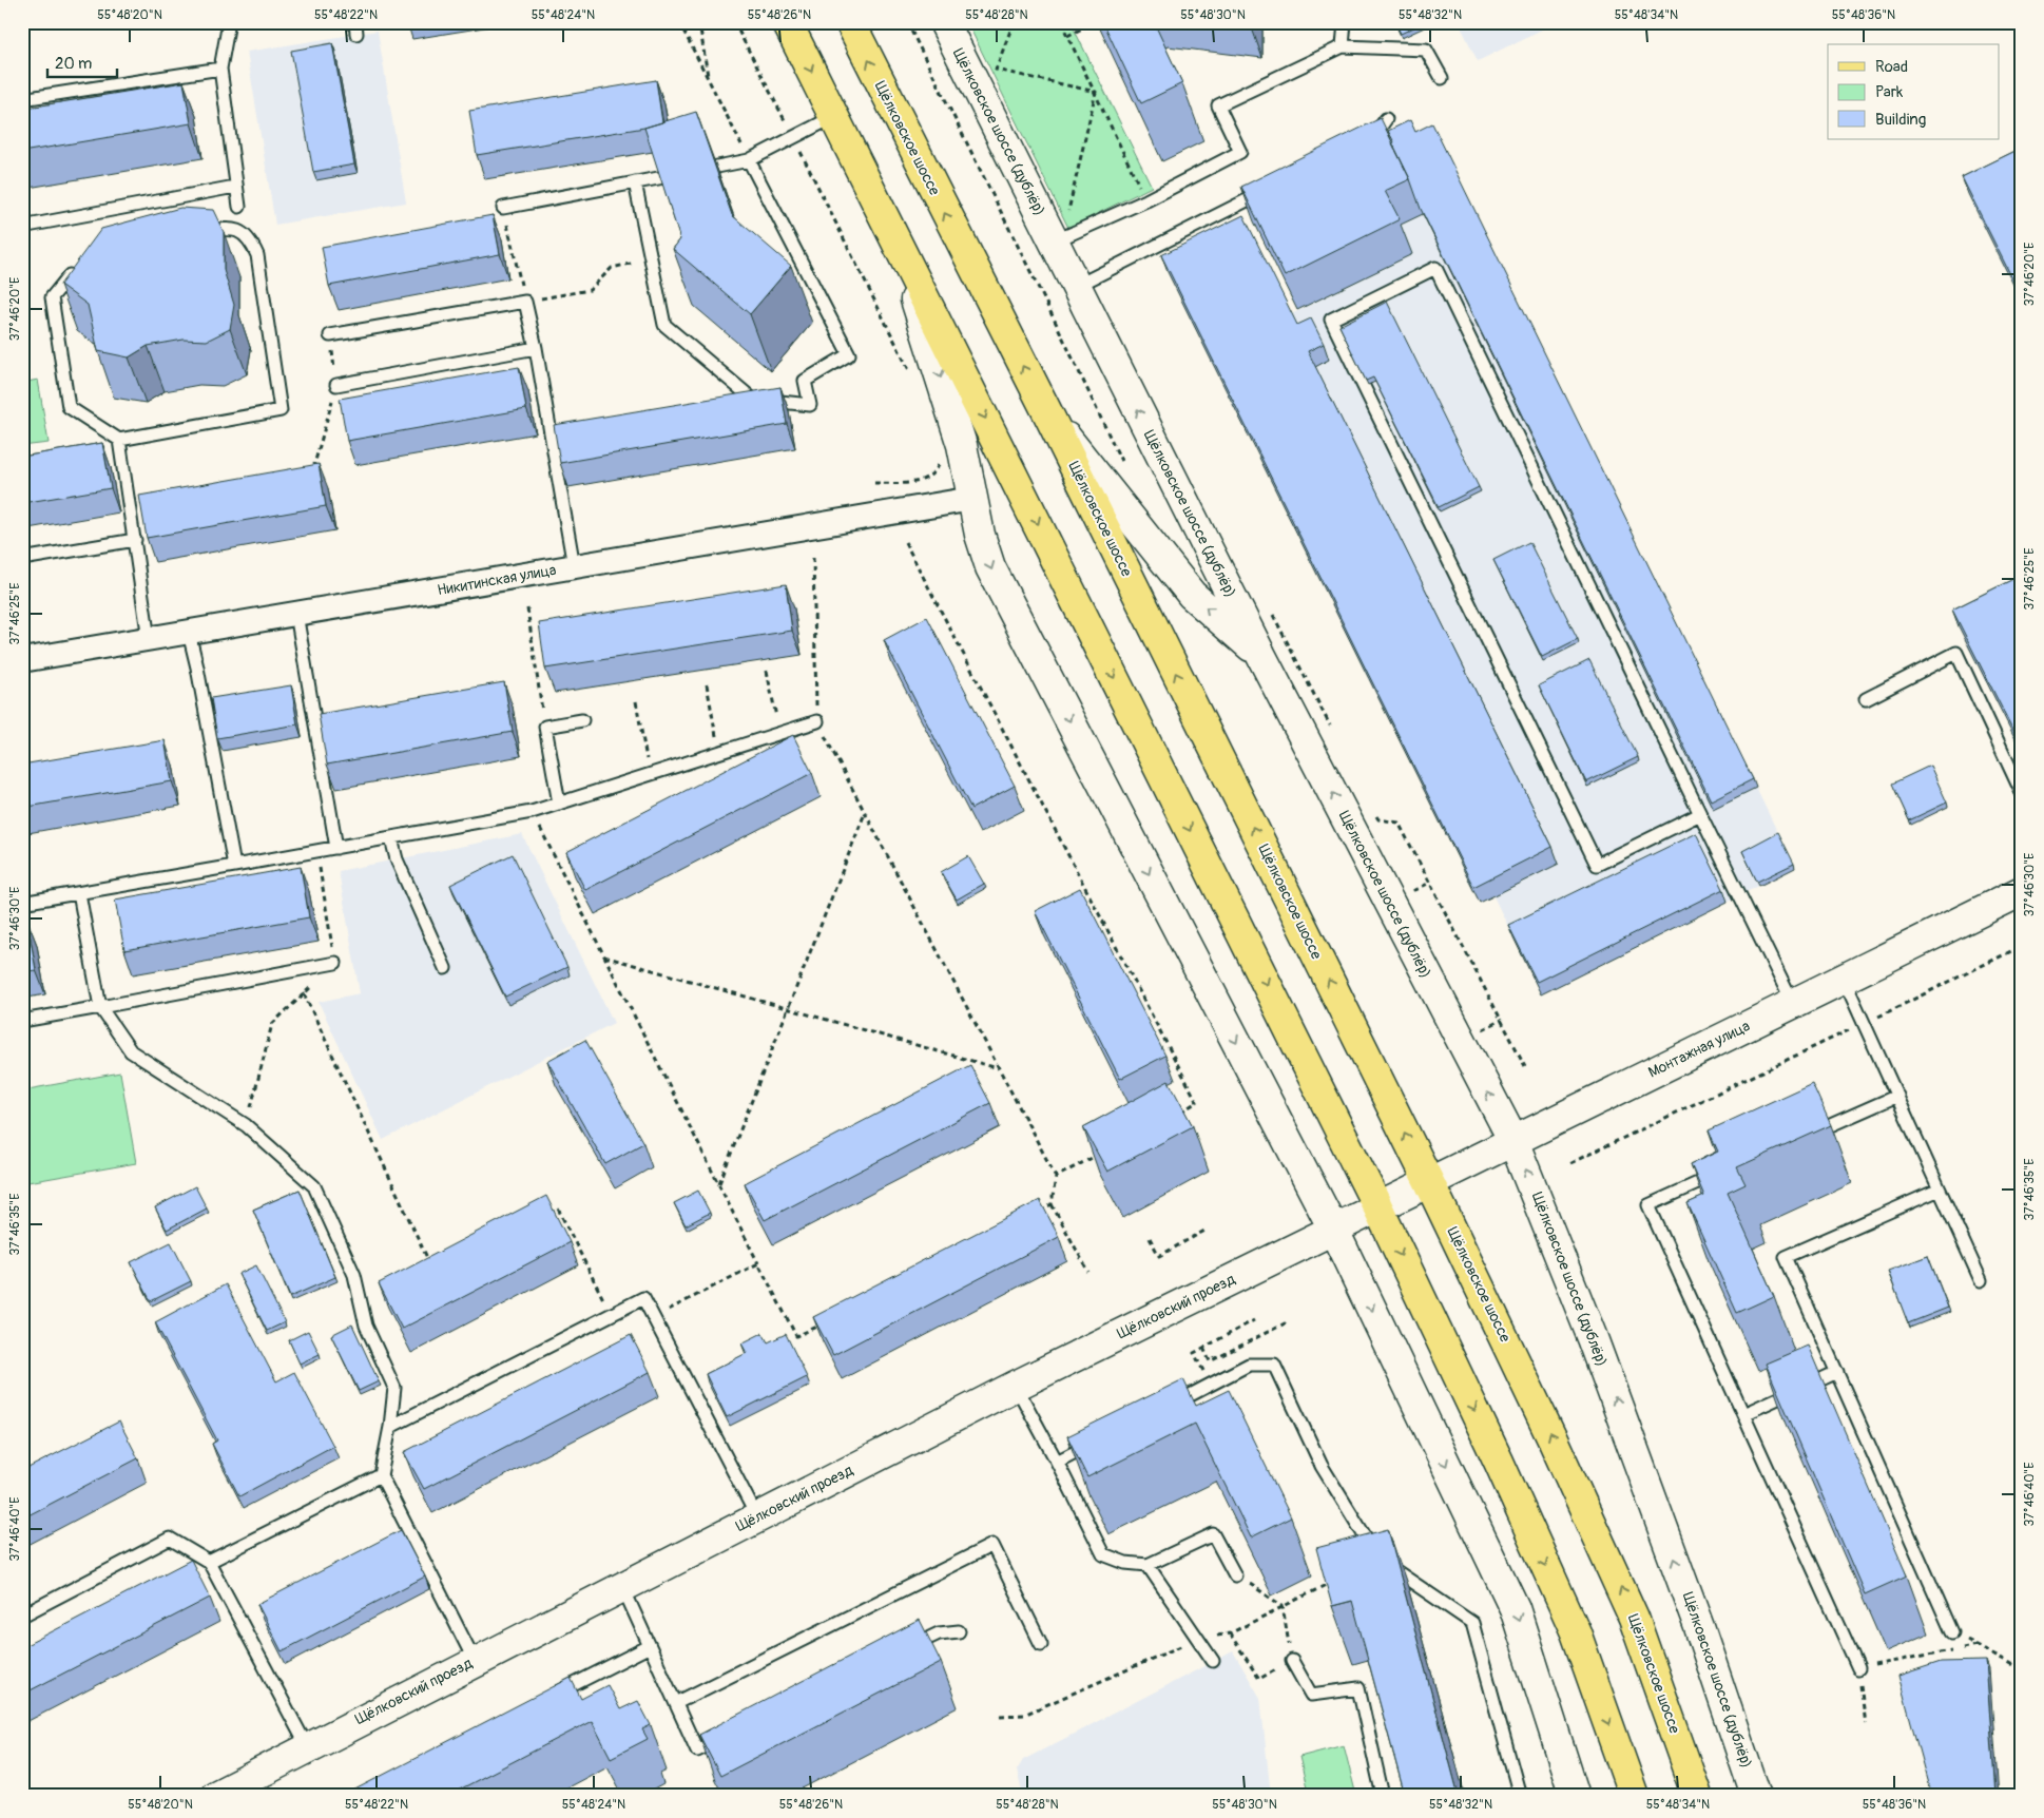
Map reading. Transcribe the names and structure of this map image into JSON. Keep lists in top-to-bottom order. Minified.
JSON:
{"streets":{"main road":["Щёлковское шоссе"],"street":["Щёлковское шоссе (дублёр)","Никитинская улица","Монтажная улица","Щёлковский проезд"]},"crossings":[["Щёлковское шоссе (дублёр)","Монтажная улица"],["Щёлковское шоссе","Монтажная улица"],["Монтажная улица","Щёлковский проезд"]],"legend":["Road","Park","Building"],"scale_bar":"20 m","coordinates":["55°48'20\"N","55°48'22\"N","55°48'24\"N","55°48'26\"N","55°48'28\"N","55°48'30\"N","55°48'32\"N","55°48'34\"N","55°48'36\"N","37°46'20\"E","37°46'25\"E","37°46'30\"E","37°46'35\"E","37°46'40\"E"]}
